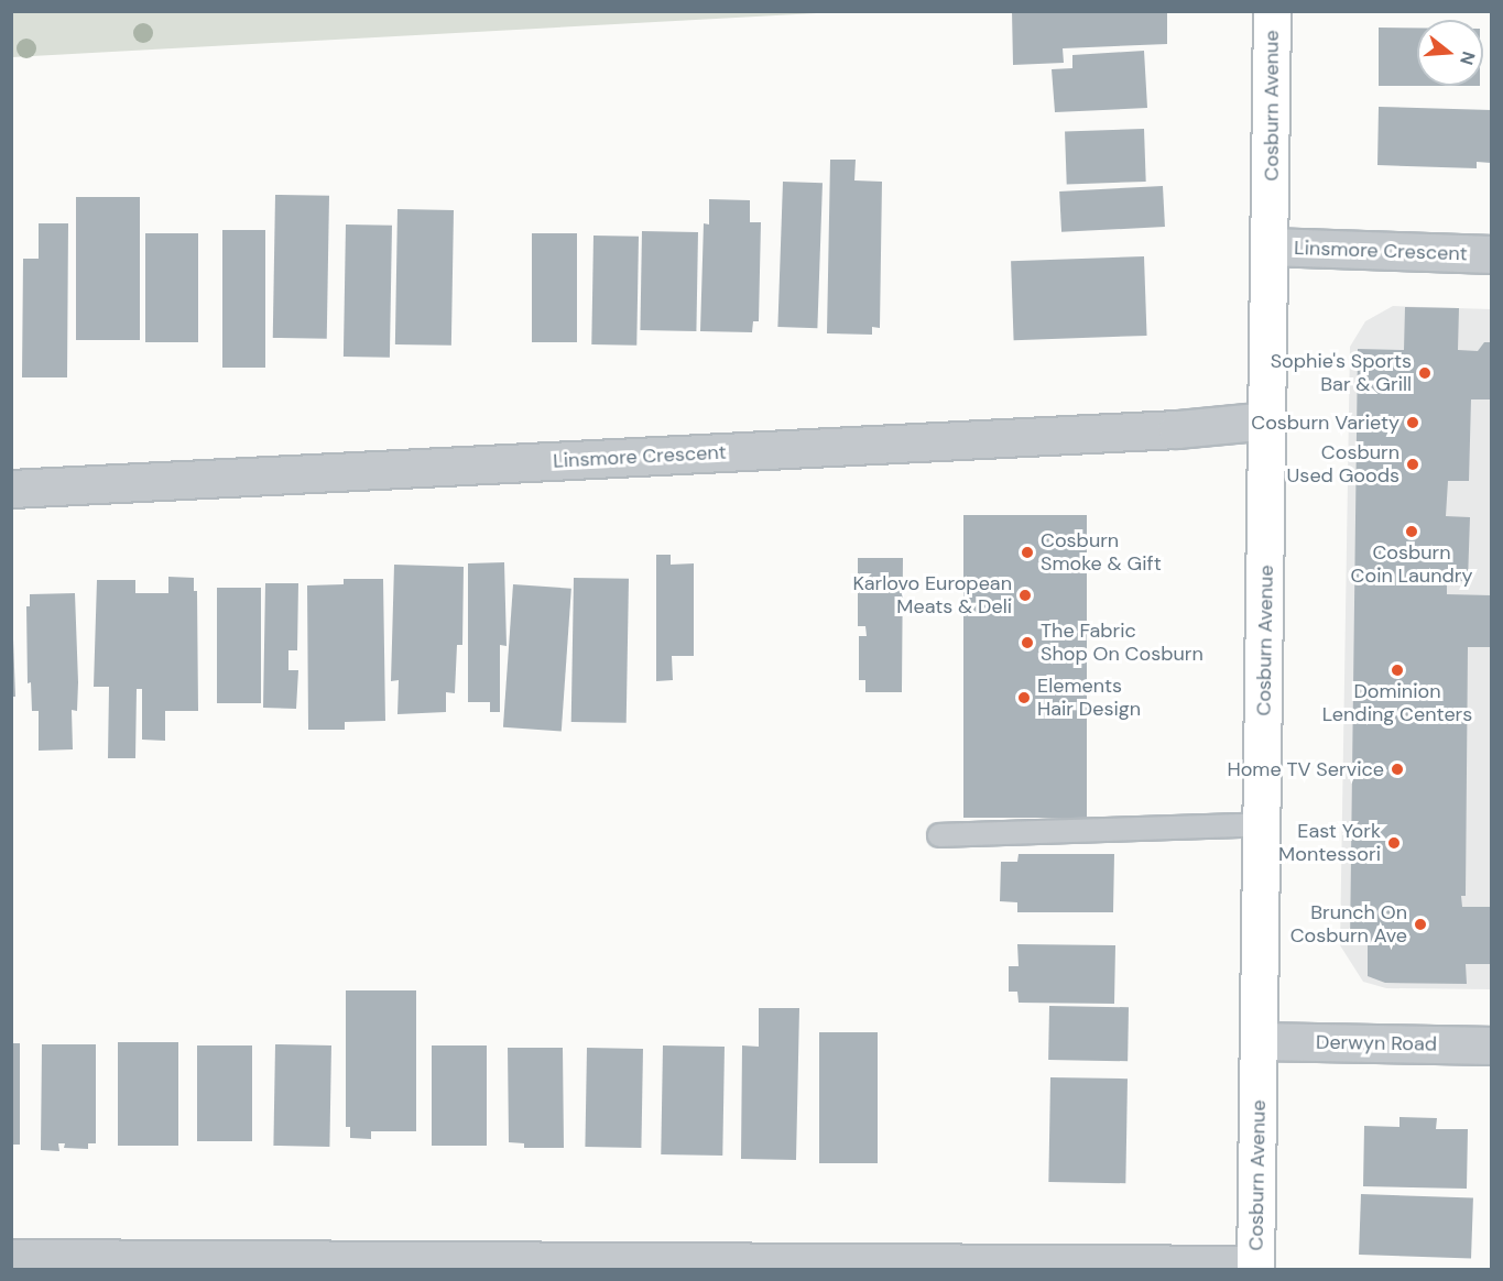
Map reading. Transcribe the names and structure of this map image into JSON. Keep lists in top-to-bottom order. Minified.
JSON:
{"streets":{"street":["Cosburn Avenue","Linsmore Crescent","Derwyn Road"]},"crossings":[["Cosburn Avenue","Linsmore Crescent"],["Cosburn Avenue","Derwyn Road"]],"places":["Sophie's Sports Bar & Grill","Cosburn Variety","Cosburn Used Goods","Cosburn Coin Laundry","Cosburn Smoke & Gift","Karlovo European Meats & Deli","The Fabric Shop On Cosburn","Dominion Lending Centers","Elements Hair Design","Home TV Service","East York Montessori","Brunch On Cosburn Ave"],"north":"right"}
